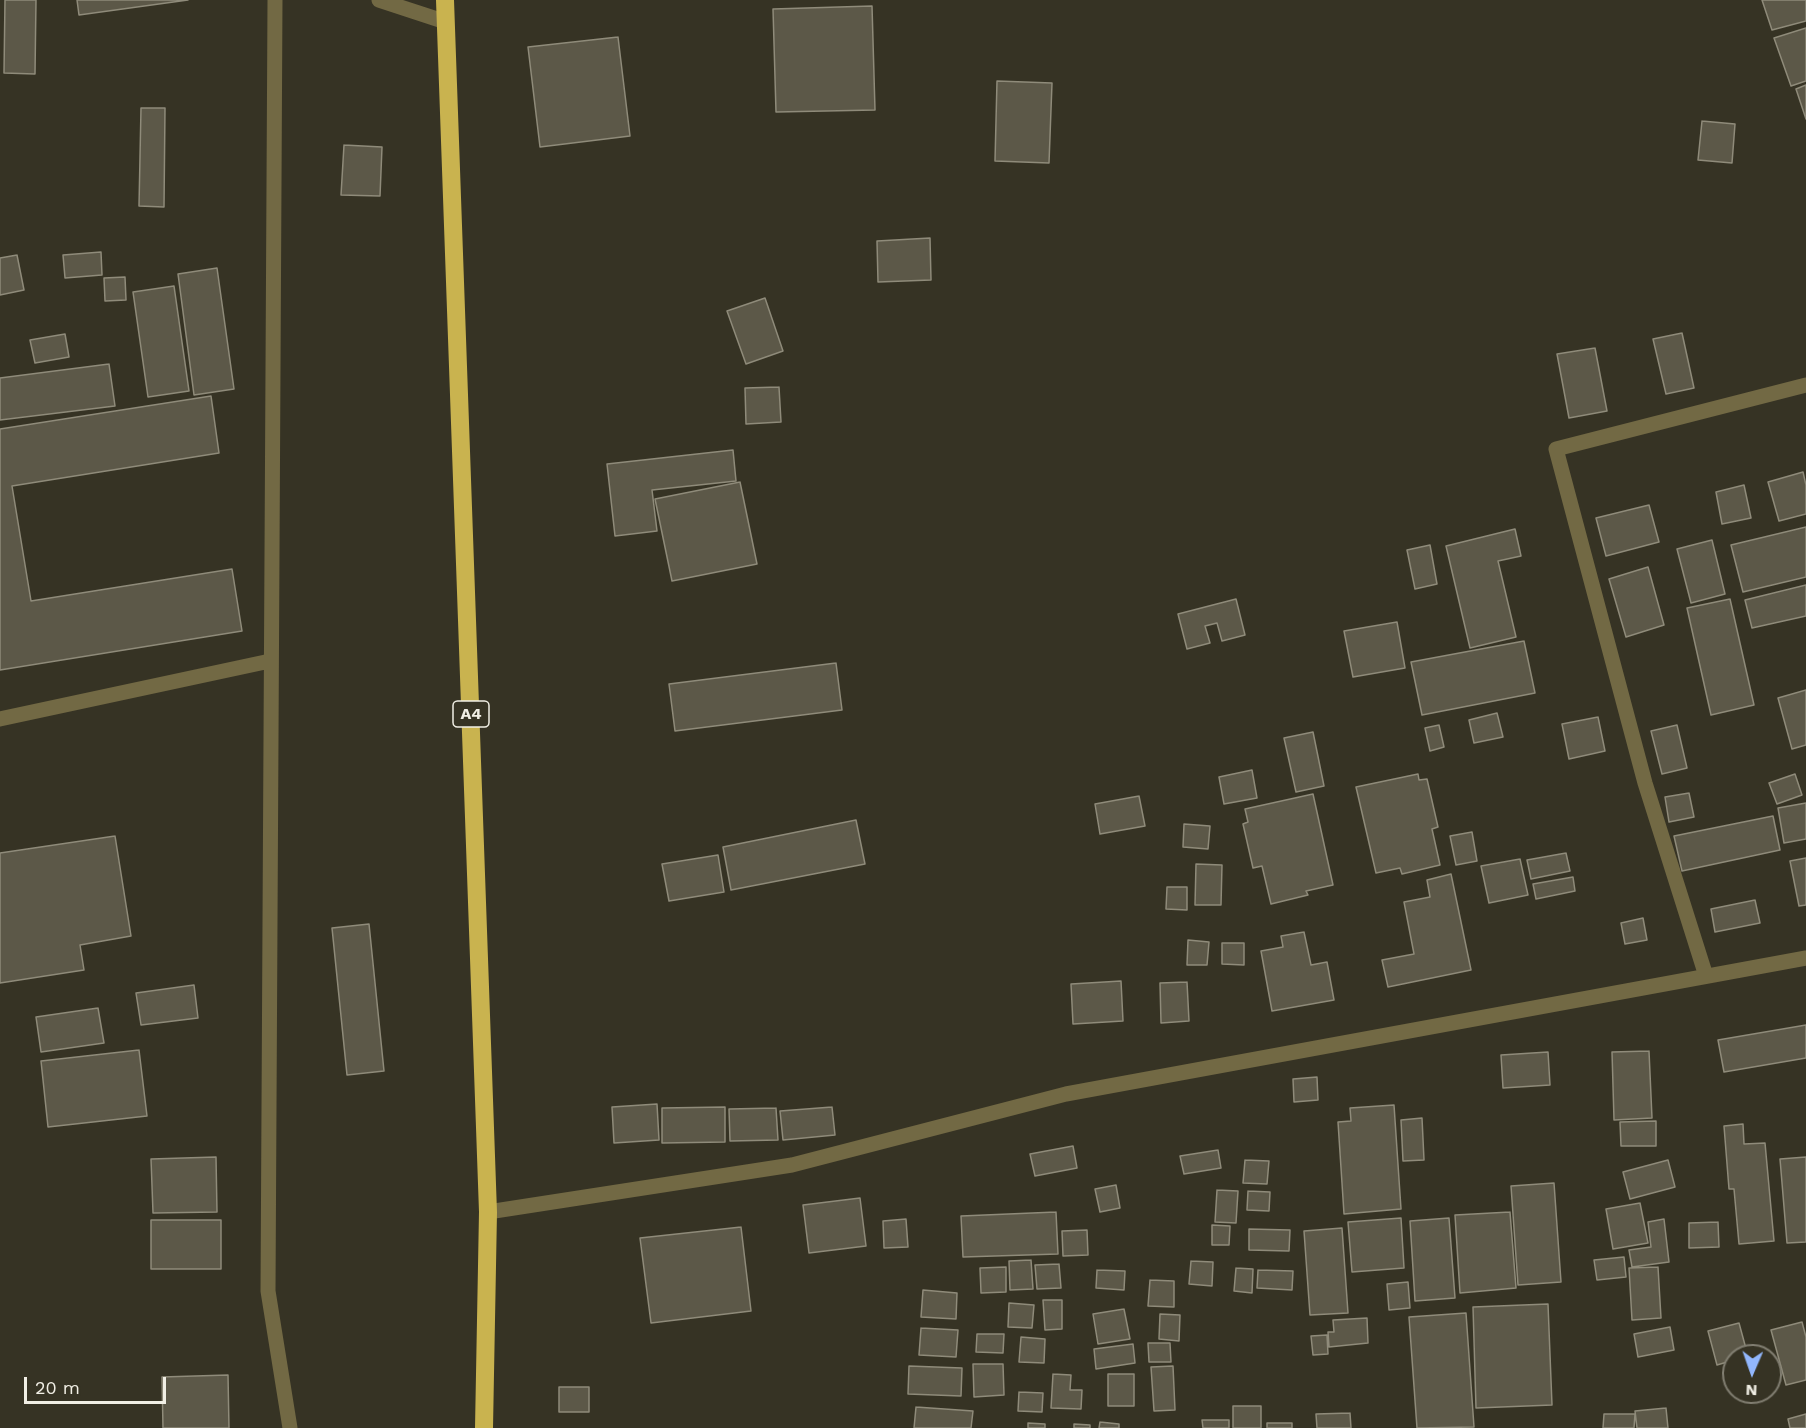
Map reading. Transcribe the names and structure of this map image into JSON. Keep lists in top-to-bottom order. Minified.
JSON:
{"streets":{"highway":["A4"]},"scale_bar":"20 m","north":"bottom"}
